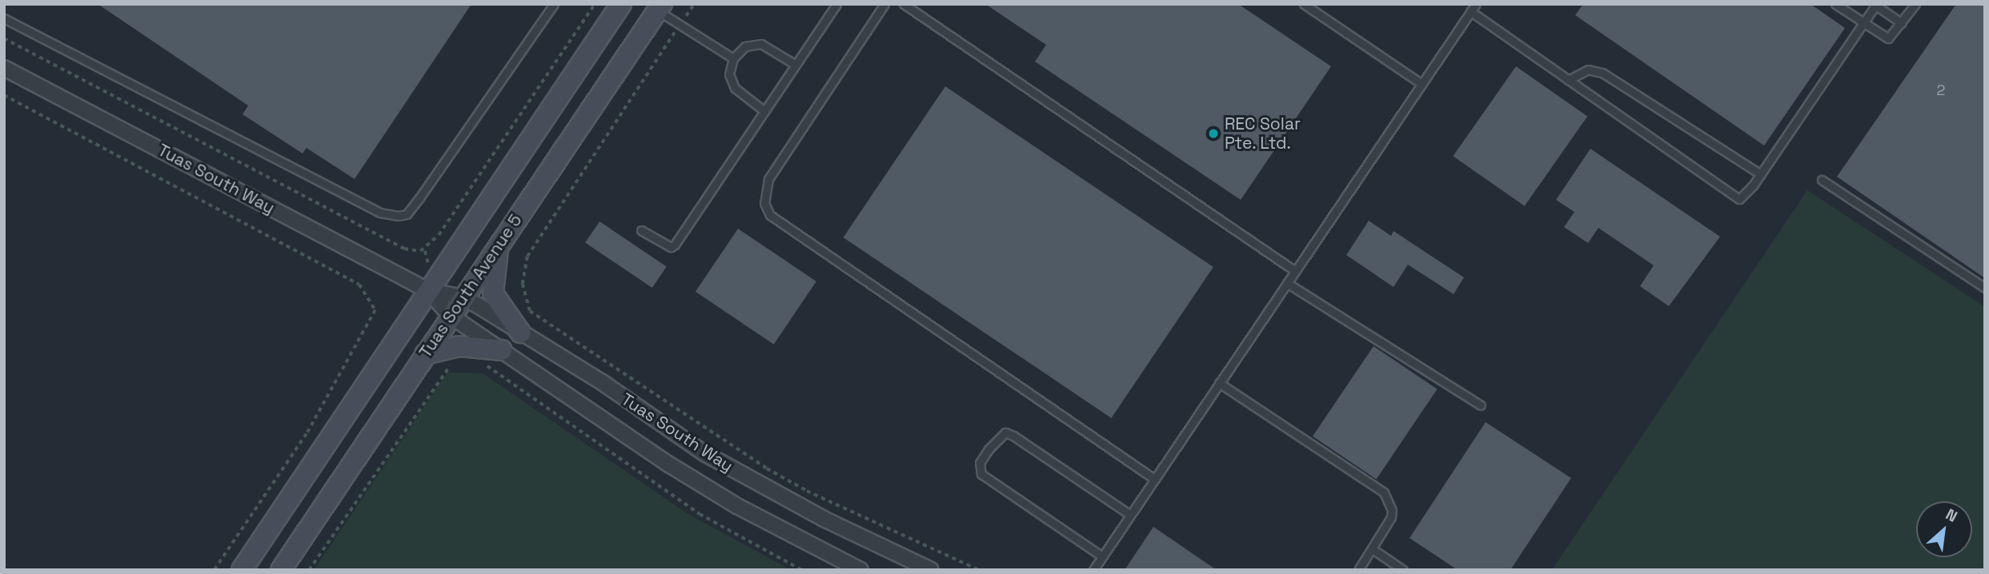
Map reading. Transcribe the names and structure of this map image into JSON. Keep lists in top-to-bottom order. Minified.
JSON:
{"streets":{"street":["Tuas South Way","Tuas South Avenue 5"]},"crossings":[["Tuas South Way","Tuas South Avenue 5"]],"places":["REC Solar Pte. Ltd."],"house_numbers":["2"],"north":"top right"}
